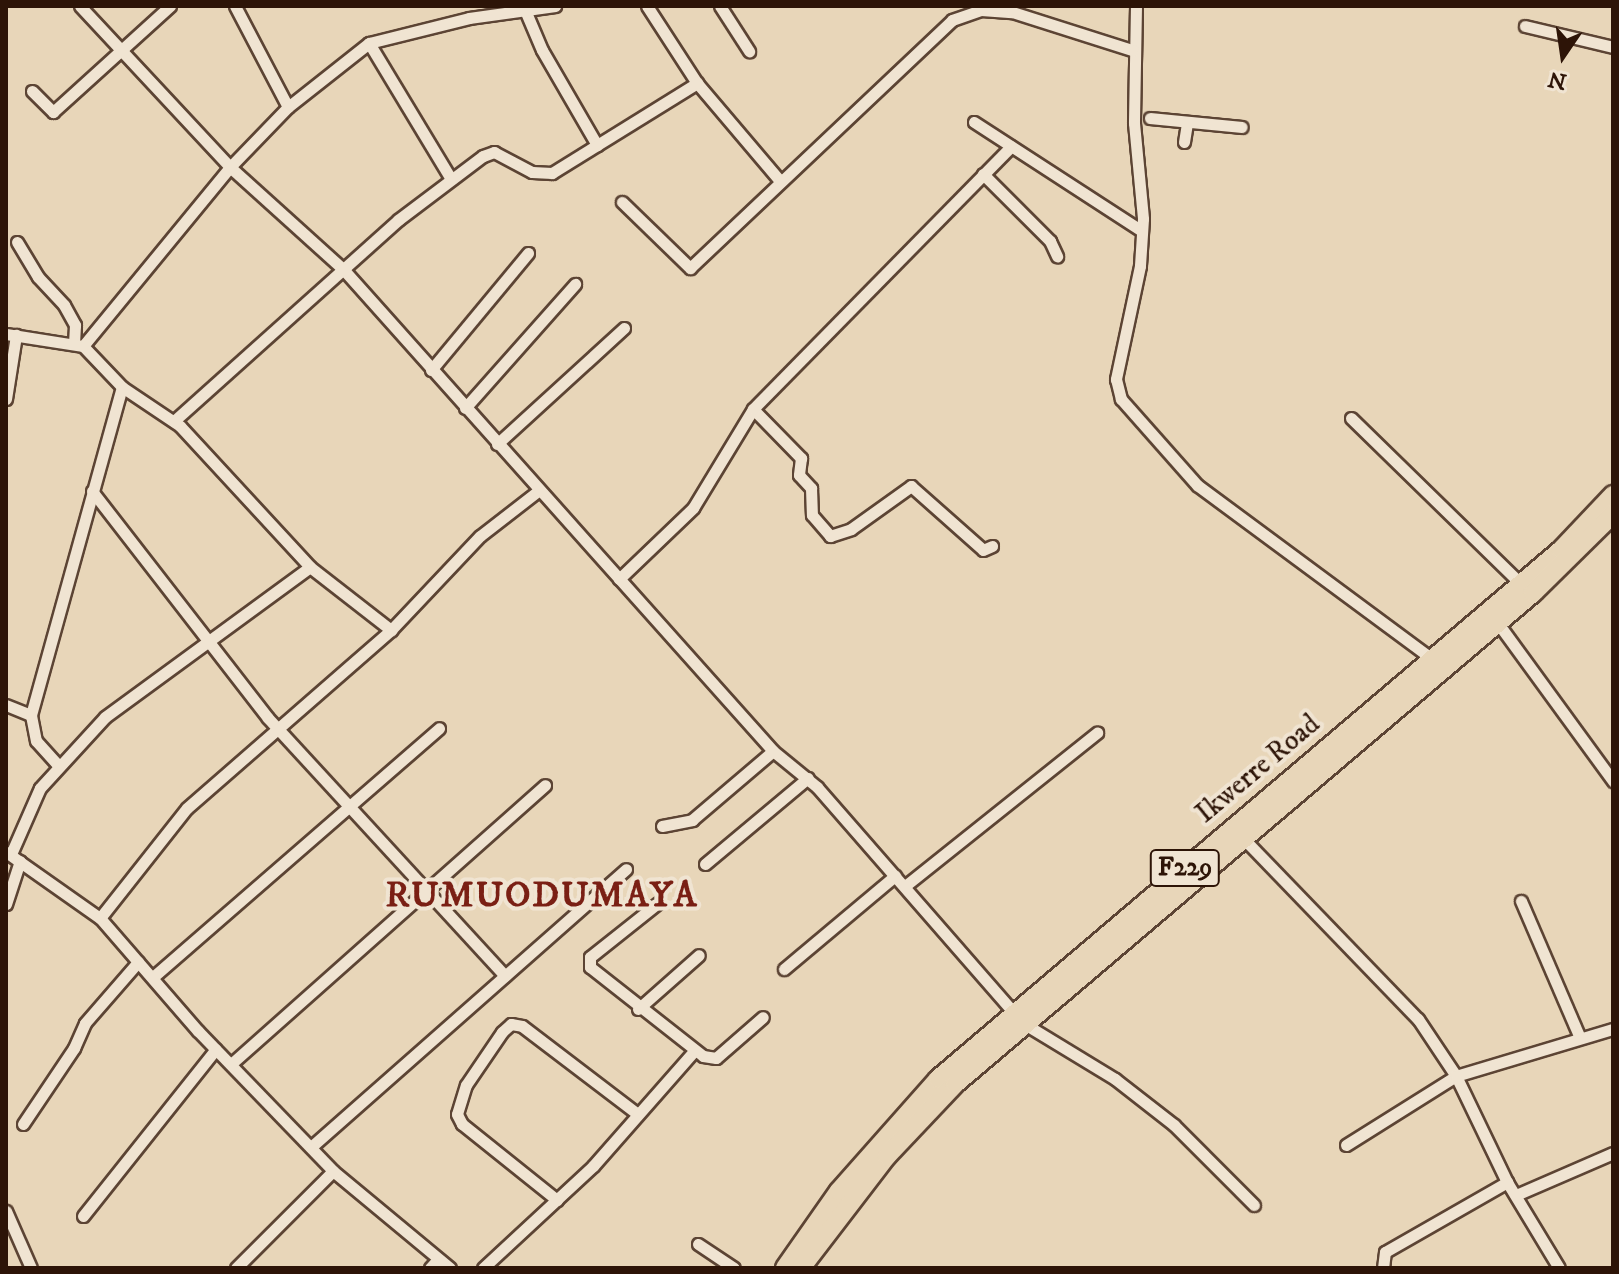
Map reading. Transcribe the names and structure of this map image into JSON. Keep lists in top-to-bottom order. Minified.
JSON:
{"streets":{"main road":["Ikwerre Road","F229"]},"crossings":[["Ikwerre Road","F229"]],"districts":["RUMUODUMAYA"],"north":"bottom"}
